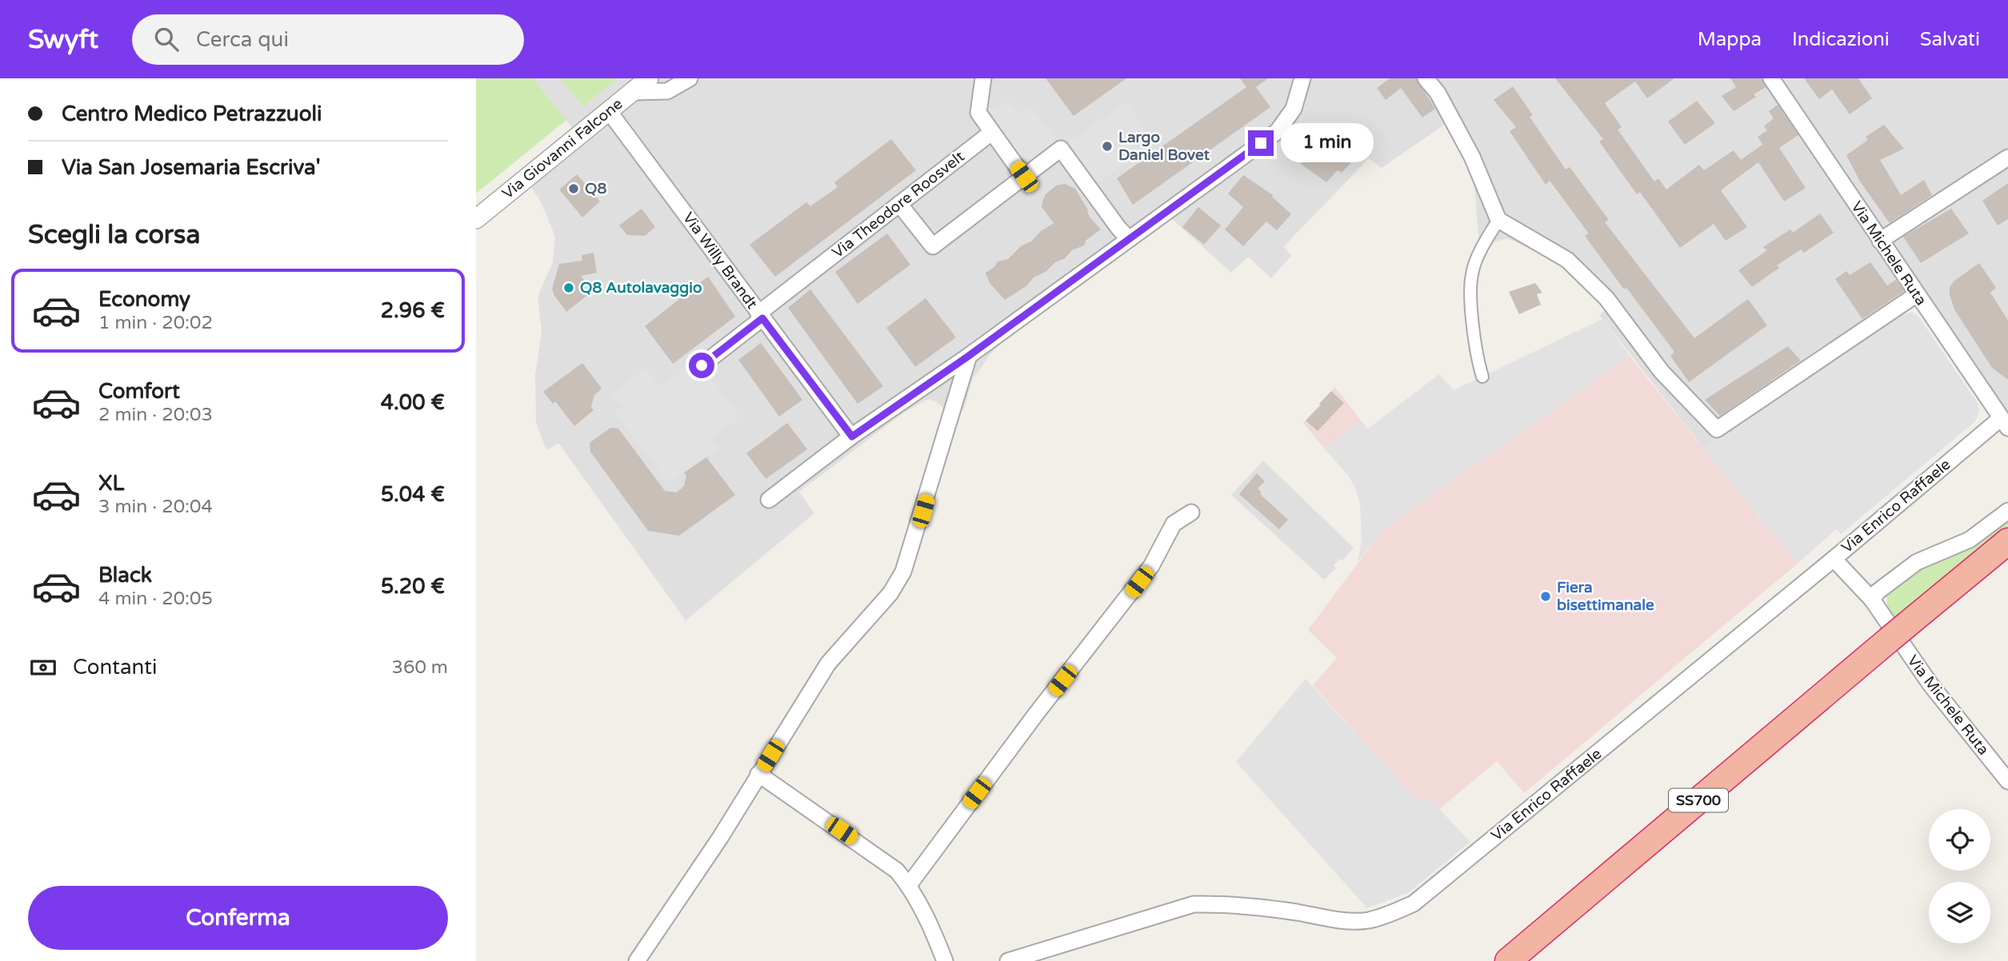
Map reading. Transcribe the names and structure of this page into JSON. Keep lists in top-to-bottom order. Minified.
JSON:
{"streets":{"highway":["SS700"],"street":["Via Giovanni Falcone","Via Theodore Roosvelt","Via Michele Ruta","Via Willy Brandt","Via Enrico Raffaele"]},"crossings":[["Via Giovanni Falcone","Via Willy Brandt"],["Via Theodore Roosvelt","Via Willy Brandt"],["Via Michele Ruta","Via Enrico Raffaele"]],"places":["Largo Daniel Bovet","Q8","Q8 Autolavaggio","Fiera bisettimanale"],"page":{"header":"Swyft","search":"Cerca qui","nav":["Mappa","Indicazioni","Salvati"],"banner":["Centro Medico Petrazzuoli","Via San Josemaria Escriva'"],"bubble":"1 min","heading":"Scegli la corsa","list":[{"name":"Economy","note":"1 min · 20:02","value":"2.96 €"},{"name":"Comfort","note":"2 min · 20:03","value":"4.00 €"},{"name":"XL","note":"3 min · 20:04","value":"5.04 €"},{"name":"Black","note":"4 min · 20:05","value":"5.20 €"}],"pay":["Contanti","360 m"],"buttons":"Conferma"}}
